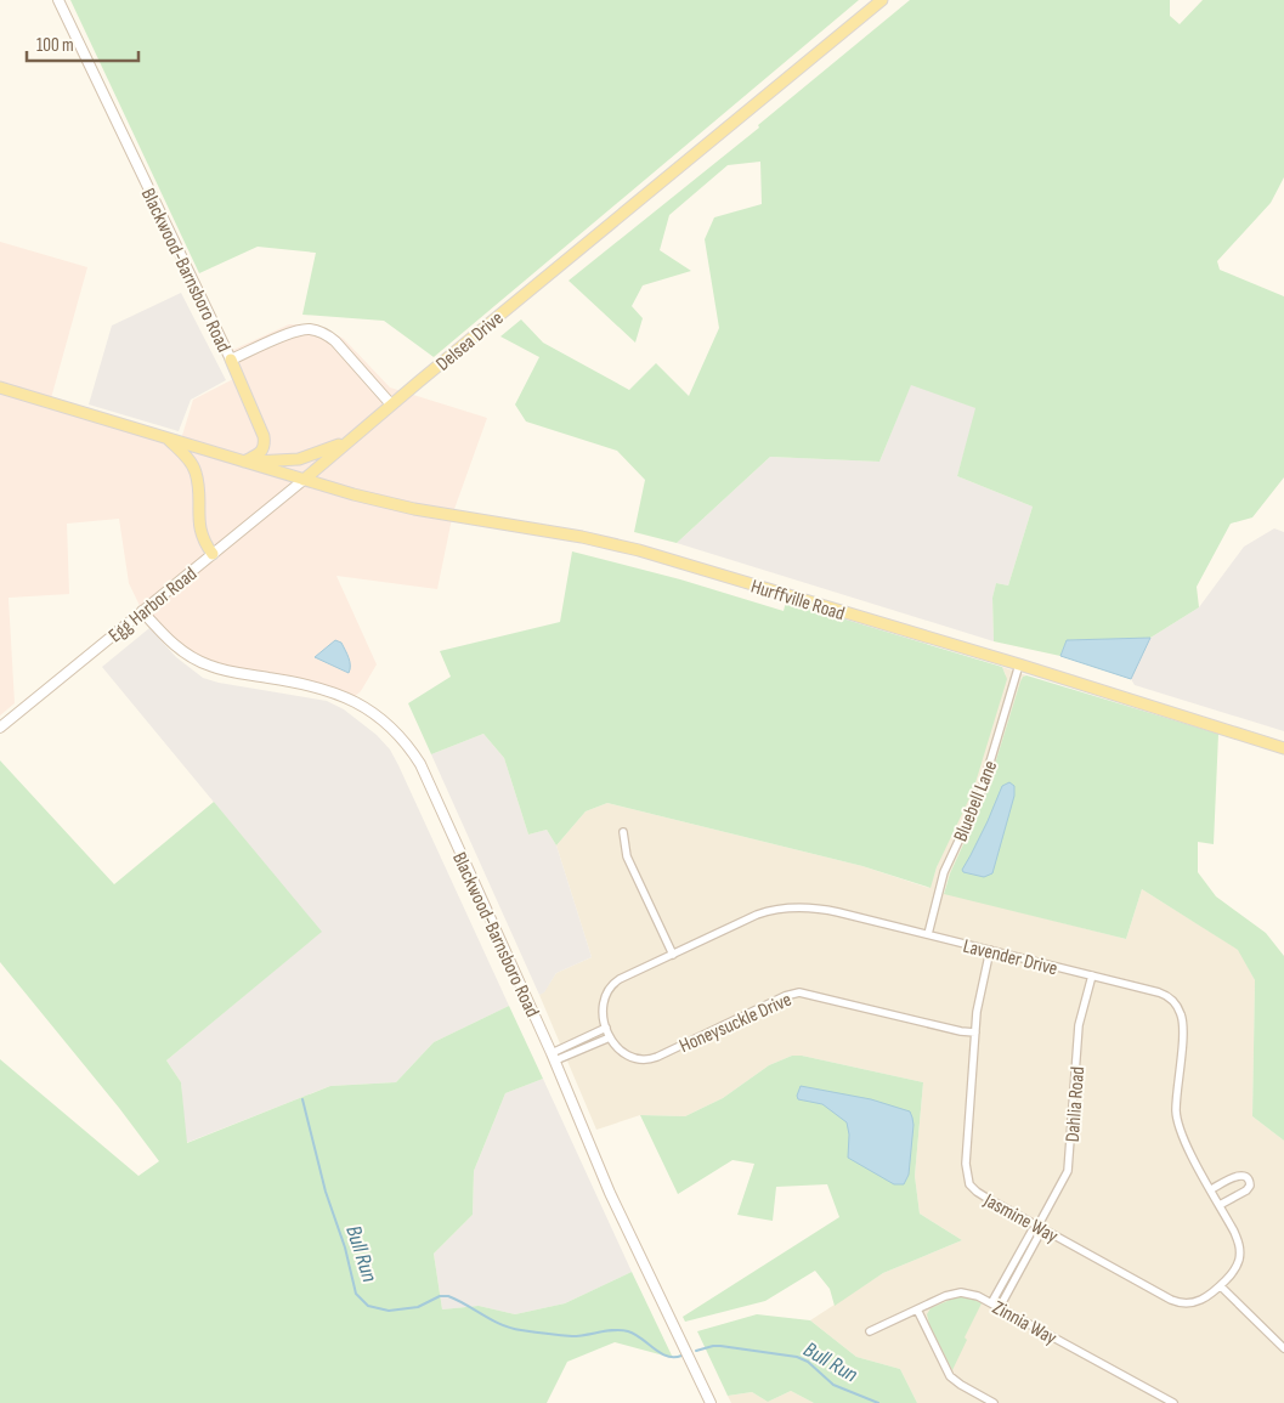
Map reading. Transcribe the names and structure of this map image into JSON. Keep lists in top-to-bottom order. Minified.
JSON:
{"streets":{"main road":["Blackwood-Barnsboro Road","Delsea Drive","Hurffville Road","Egg Harbor Road"],"street":["Bluebell Lane","Lavender Drive","Honeysuckle Drive","Dahlia Road","Jasmine Way","Zinnia Way"]},"crossings":[["Blackwood-Barnsboro Road","Delsea Drive"],["Blackwood-Barnsboro Road","Egg Harbor Road"],["Delsea Drive","Hurffville Road"],["Delsea Drive","Egg Harbor Road"],["Hurffville Road","Egg Harbor Road"],["Hurffville Road","Bluebell Lane"],["Bluebell Lane","Lavender Drive"],["Lavender Drive","Honeysuckle Drive"],["Lavender Drive","Dahlia Road"],["Lavender Drive","Jasmine Way"],["Honeysuckle Drive","Jasmine Way"],["Dahlia Road","Jasmine Way"],["Dahlia Road","Zinnia Way"]],"water":["Bull Run"],"scale_bar":"100 m"}
